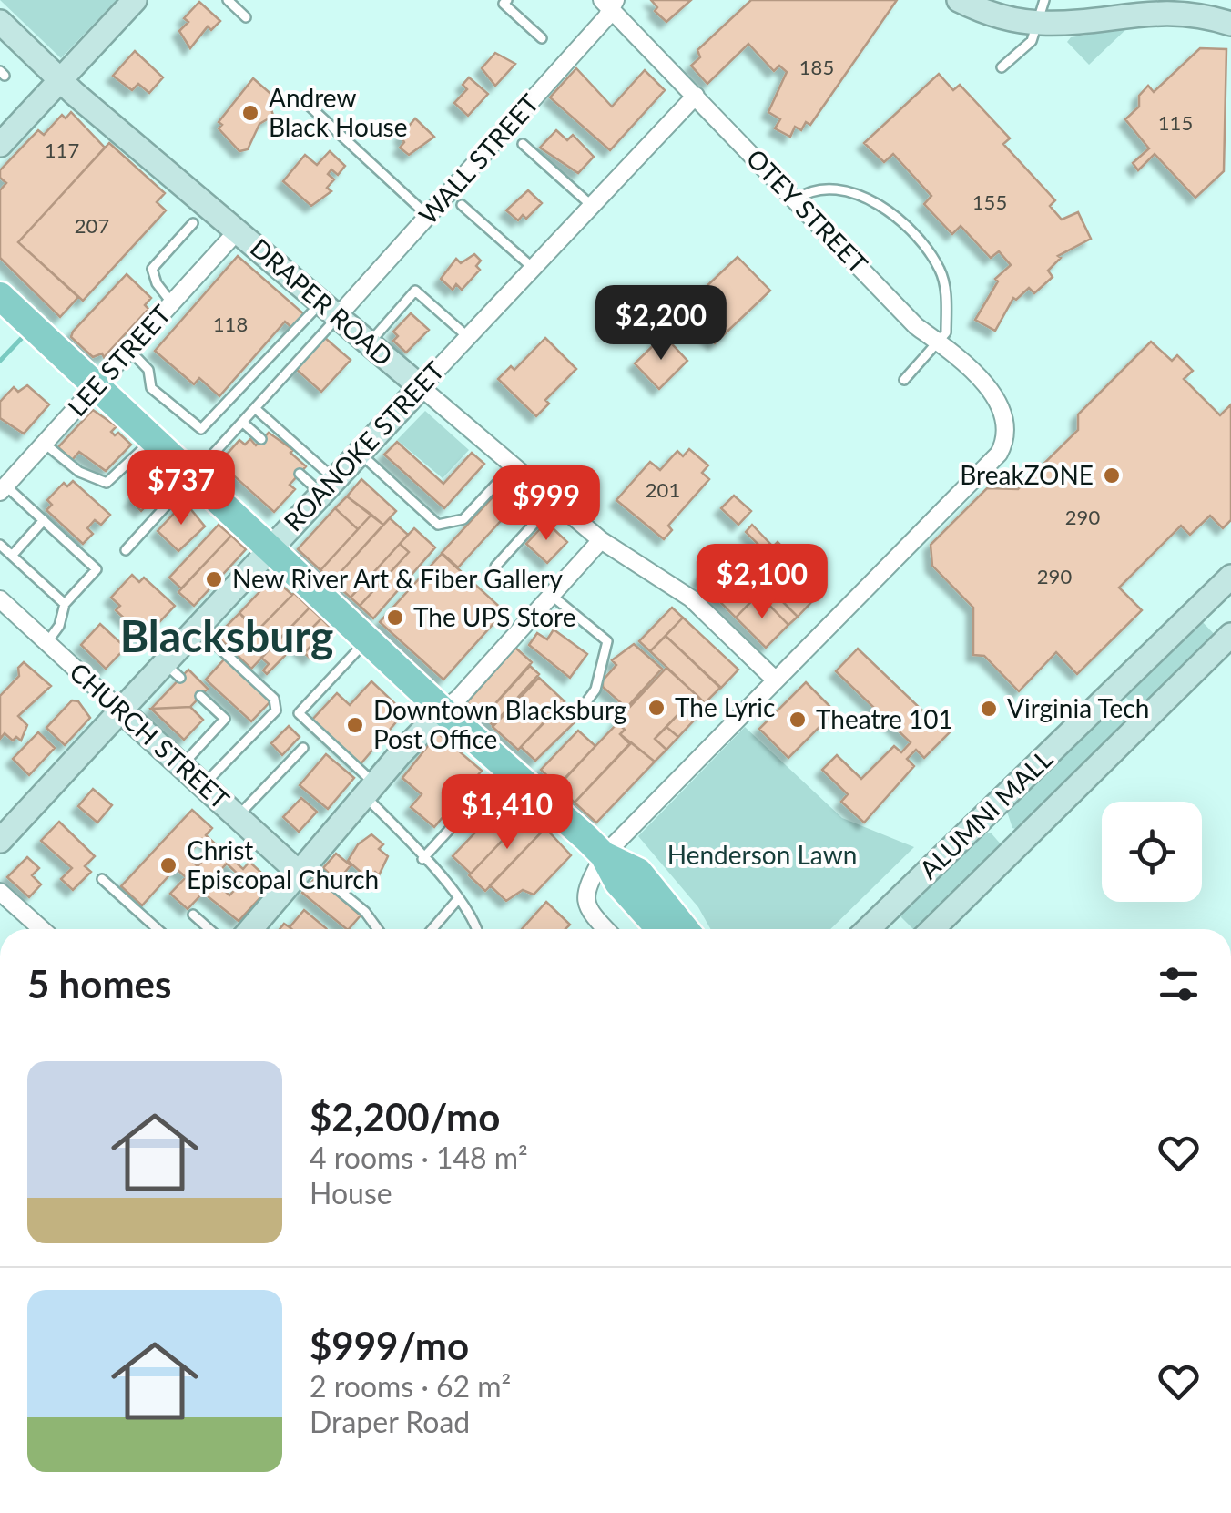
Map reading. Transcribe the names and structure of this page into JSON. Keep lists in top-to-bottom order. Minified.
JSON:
{"streets":{"street":["WALL STREET","OTEY STREET","DRAPER ROAD","LEE STREET","ROANOKE STREET","CHURCH STREET","ALUMNI MALL"]},"crossings":[["WALL STREET","OTEY STREET"],["WALL STREET","DRAPER ROAD"],["OTEY STREET","DRAPER ROAD"],["OTEY STREET","ROANOKE STREET"],["DRAPER ROAD","LEE STREET"],["DRAPER ROAD","ROANOKE STREET"],["ROANOKE STREET","CHURCH STREET"]],"districts":["Blacksburg"],"parks":["Henderson Lawn"],"places":["Andrew Black House","BreakZONE","New River Art & Fiber Gallery","The UPS Store","The Lyric","Virginia Tech","Theatre 101","Downtown Blacksburg Post Office","Christ Episcopal Church"],"house_numbers":["185","115","117","155","207","118","201","290","290"],"page":{"price":["$2,200","$737","$999","$2,100","$1,410"],"heading":"5 homes","list":[{"name":"$2,200/mo","note":"4 rooms · 148 m² · House"},{"name":"$999/mo","note":"2 rooms · 62 m² · Draper Road"}]}}
